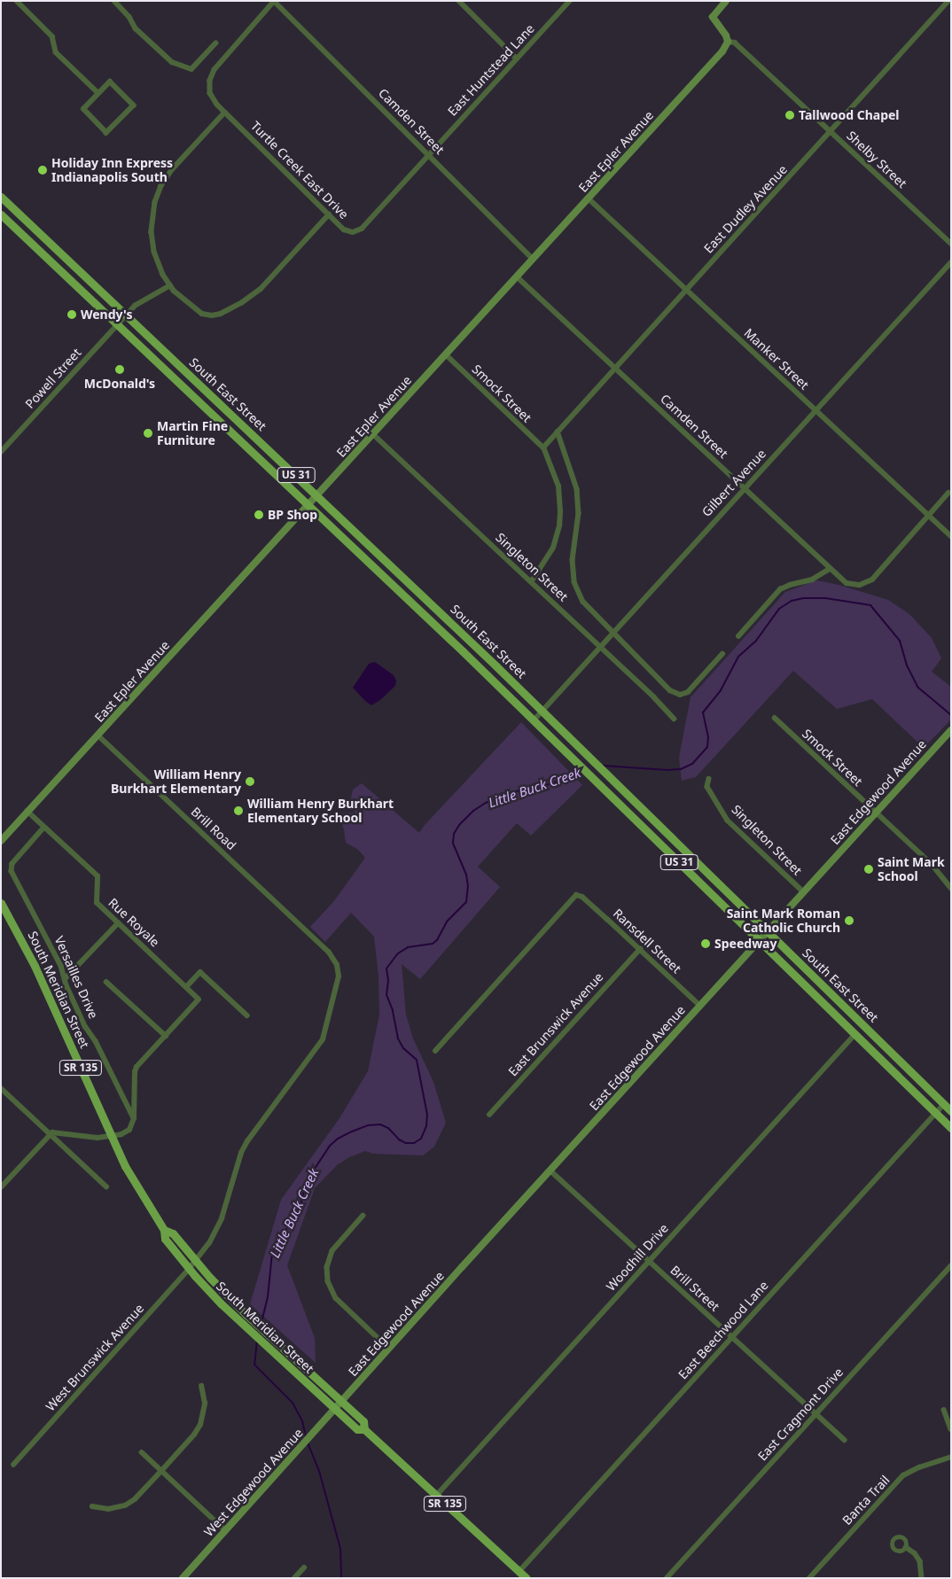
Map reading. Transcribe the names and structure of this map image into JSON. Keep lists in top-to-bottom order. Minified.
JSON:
{"streets":{"main road":["East Epler Avenue","South East Street","US 31","East Edgewood Avenue","South Meridian Street","SR 135","West Edgewood Avenue"],"street":["East Huntstead Lane","Camden Street","Shelby Street","Turtle Creek East Drive","East Dudley Avenue","Manker Street","Powell Street","Smock Street","Gilbert Avenue","Singleton Street","Brill Road","Rue Royale","Ransdell Street","Versailles Drive","East Brunswick Avenue","Woodhill Drive","Brill Street","East Beechwood Lane","West Brunswick Avenue","East Cragmont Drive","Banta Trail"]},"crossings":[["East Huntstead Lane","Camden Street"],["East Huntstead Lane","Turtle Creek East Drive"],["Camden Street","East Epler Avenue"],["Camden Street","Turtle Creek East Drive"],["Camden Street","East Dudley Avenue"],["Camden Street","Manker Street"],["Camden Street","Gilbert Avenue"],["East Epler Avenue","Shelby Street"],["East Epler Avenue","Manker Street"],["East Epler Avenue","Smock Street"],["East Epler Avenue","South East Street"],["East Epler Avenue","Singleton Street"],["East Epler Avenue","Brill Road"],["East Epler Avenue","Rue Royale"],["Shelby Street","East Dudley Avenue"],["East Dudley Avenue","Manker Street"],["East Dudley Avenue","Smock Street"],["Manker Street","Gilbert Avenue"],["Powell Street","South East Street"],["Smock Street","East Edgewood Avenue"],["South East Street","Gilbert Avenue"],["South East Street","East Edgewood Avenue"],["South East Street","Woodhill Drive"],["South East Street","East Beechwood Lane"],["Gilbert Avenue","Singleton Street"],["Singleton Street","East Edgewood Avenue"],["East Edgewood Avenue","Ransdell Street"],["East Edgewood Avenue","South Meridian Street"],["East Edgewood Avenue","Brill Street"],["East Edgewood Avenue","West Edgewood Avenue"],["Brill Road","South Meridian Street"],["Brill Road","West Brunswick Avenue"],["Rue Royale","Versailles Drive"],["Ransdell Street","East Brunswick Avenue"],["South Meridian Street","Woodhill Drive"],["South Meridian Street","East Beechwood Lane"],["South Meridian Street","West Brunswick Avenue"],["South Meridian Street","West Edgewood Avenue"],["Woodhill Drive","Brill Street"],["Brill Street","East Beechwood Lane"],["Brill Street","East Cragmont Drive"]],"water":["Little Buck Creek"],"places":["Tallwood Chapel","Holiday Inn Express Indianapolis South","Wendy's","McDonald's","Martin Fine Furniture","BP Shop","William Henry Burkhart Elementary","William Henry Burkhart Elementary School","Saint Mark School","Saint Mark Roman Catholic Church","Speedway"]}
